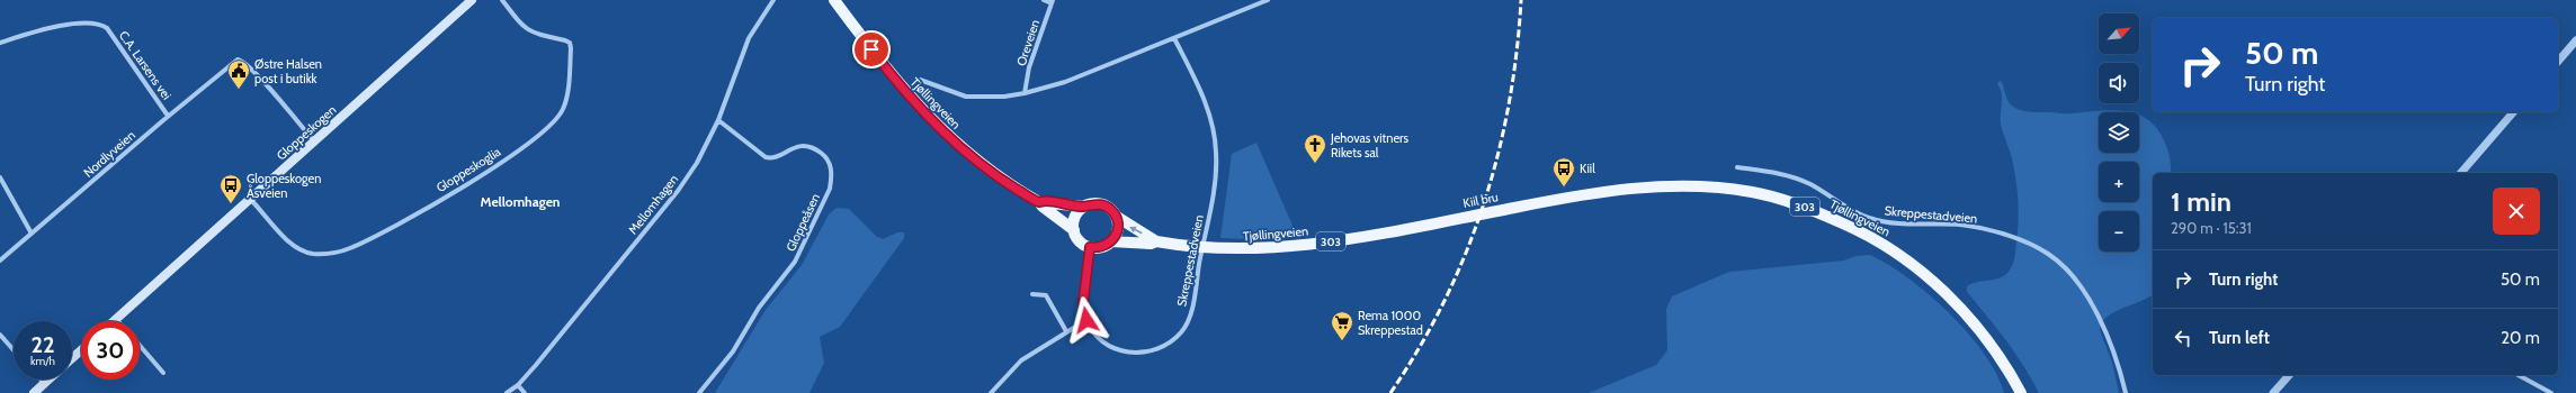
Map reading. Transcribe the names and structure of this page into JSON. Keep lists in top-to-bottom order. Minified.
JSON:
{"streets":{"main road":["Tjøllingveien","Gloppeskogen","Kiil bru","303"],"street":["Oreveien","C.A. Larsens vei","Nordlyveien","Gloppeskoglia","Mellomhagen","Skreppestadveien","Gloppeåsen"]},"crossings":[["C.A. Larsens vei","Nordlyveien"],["Tjøllingveien","Kiil bru"],["Tjøllingveien","303"],["Tjøllingveien","Skreppestadveien"],["Gloppeskogen","Nordlyveien"],["Gloppeskogen","Gloppeskoglia"],["Mellomhagen","Gloppeåsen"],["303","Skreppestadveien"]],"districts":["Mellomhagen"],"places":{"public building":["Østre Halsen post i butikk"],"church":["Jehovas vitners Rikets sal"],"bus stop":["Kiil","Gloppeskogen Åsveien"],"supermarket":["Rema 1000 Skreppestad"]},"north":"top right","page":{"map_buttons":["+","−"],"turn":["50 m","Turn right"],"heading":["1 min","290 m · 15:31"],"list":[{"name":"Turn right","value":"50 m"},{"name":"Turn left","value":"20 m"}],"speed":"22 km/h","limit":"30"}}
